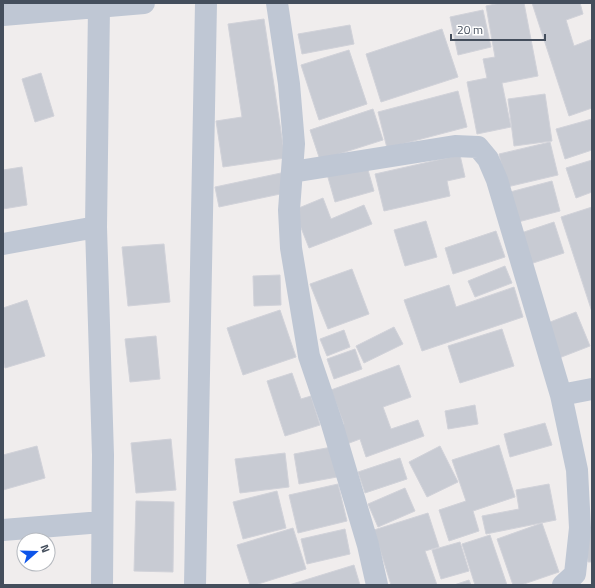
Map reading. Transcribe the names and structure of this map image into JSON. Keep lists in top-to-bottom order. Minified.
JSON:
{"scale_bar":"20 m","north":"right"}
